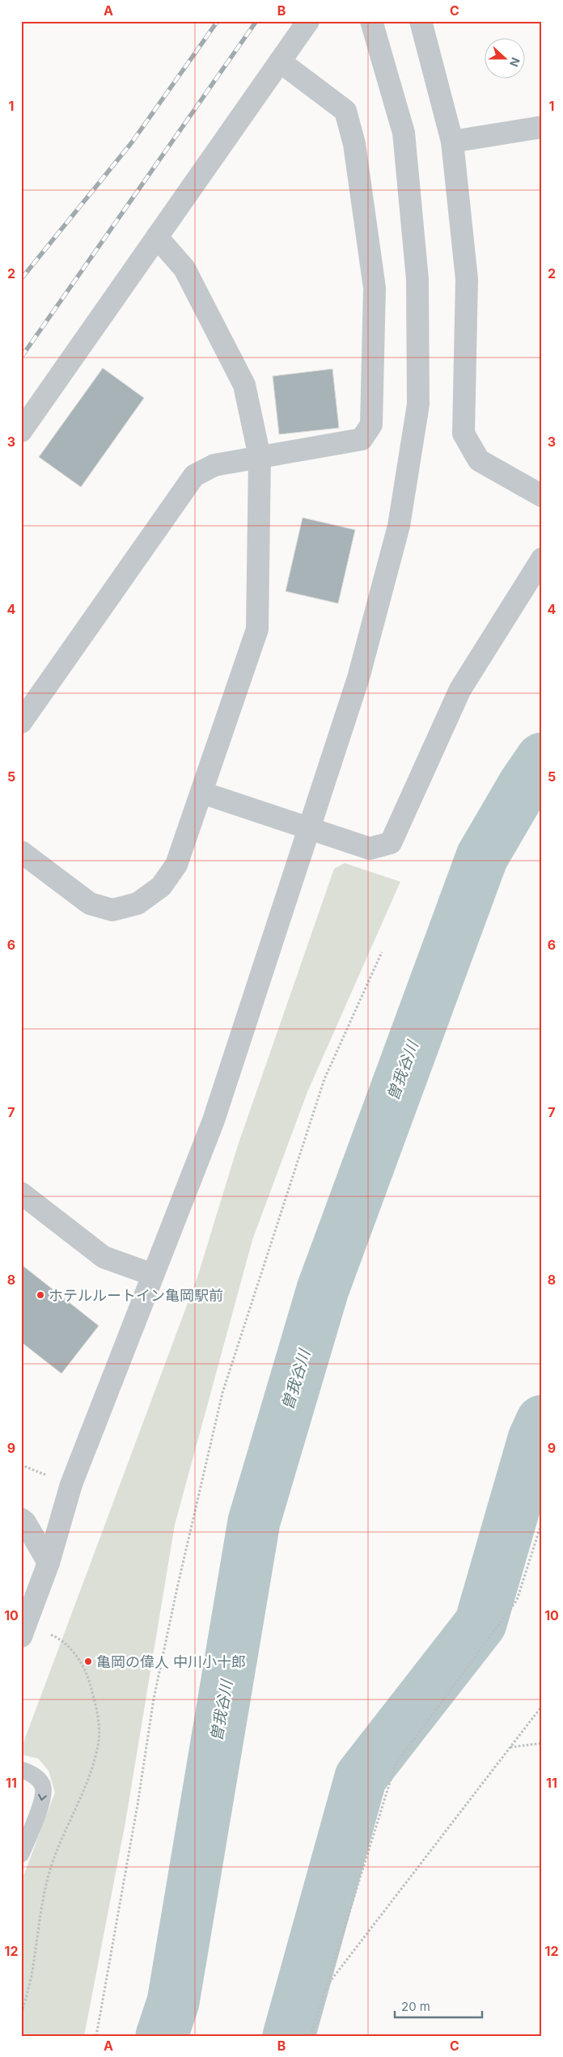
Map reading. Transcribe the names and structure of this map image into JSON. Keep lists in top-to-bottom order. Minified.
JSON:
{"water":["曽我谷川"],"places":["ホテルルートイン亀岡駅前","亀岡の偉人 中川小十郎"],"scale_bar":"20 m","north":"right","grid":{"columns":["A","B","C"],"rows":["1","2","3","4","5","6","7","8","9","10","11","12"]}}
